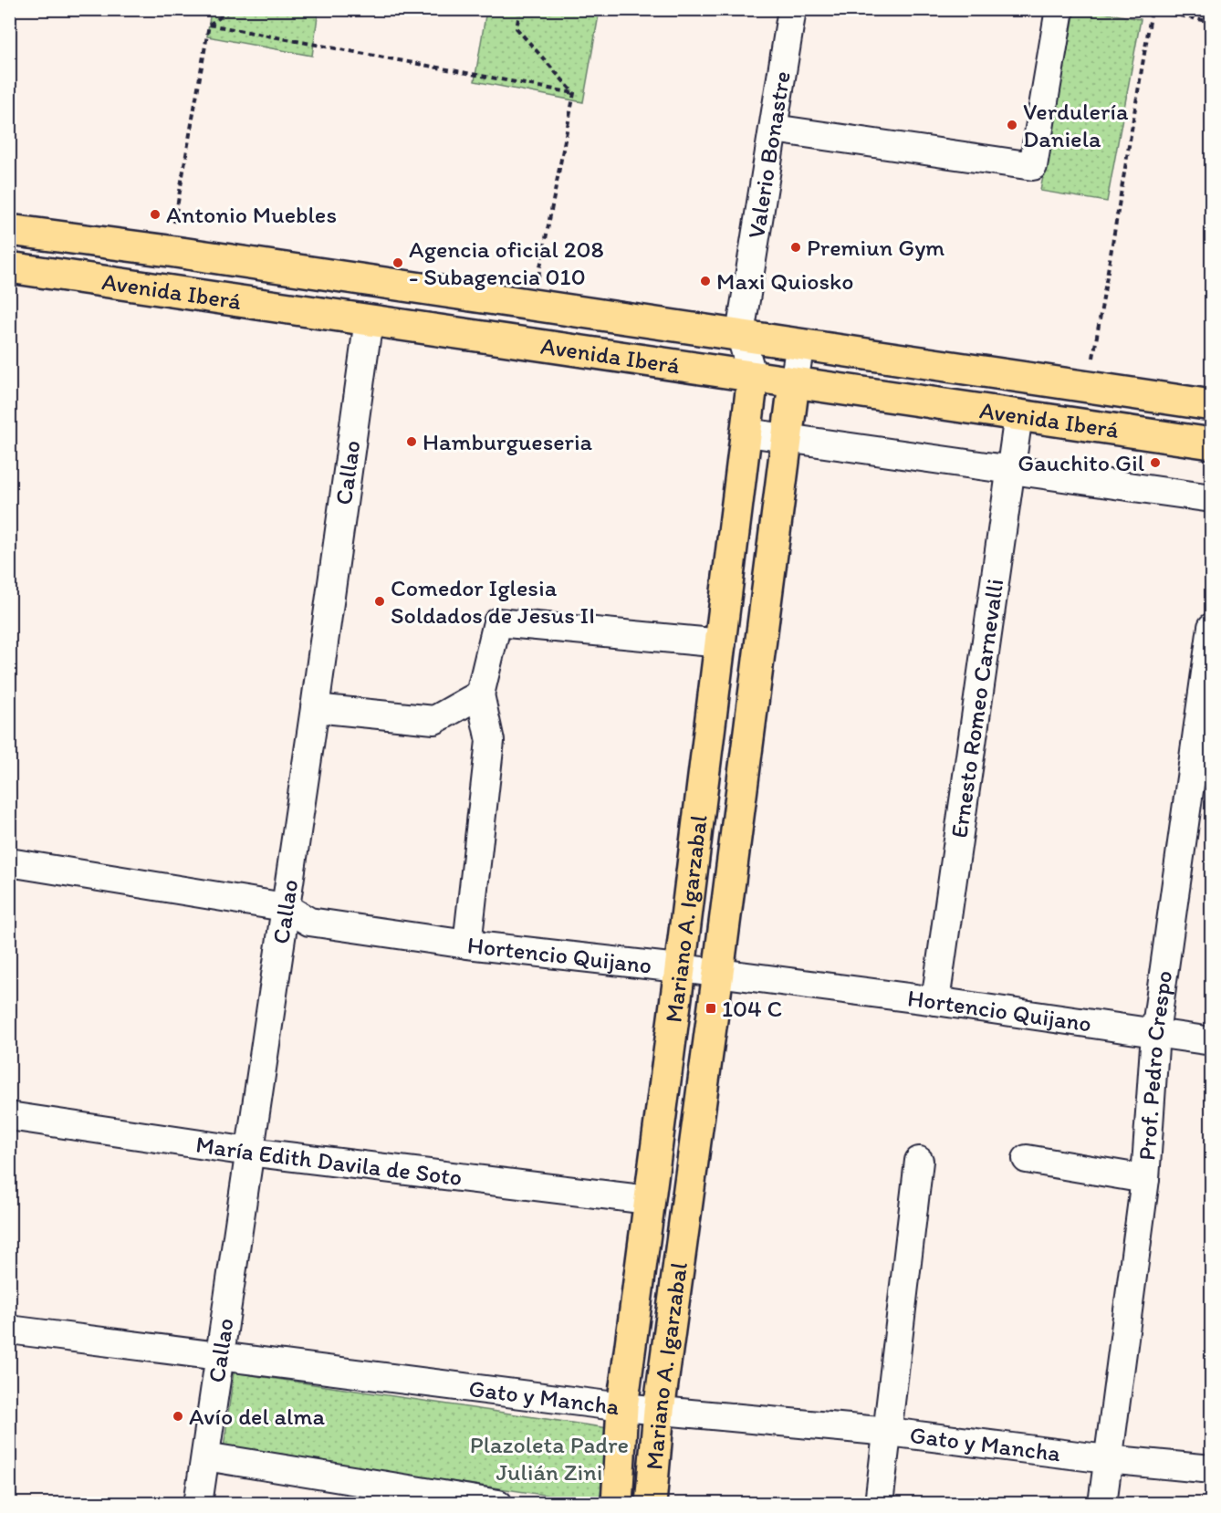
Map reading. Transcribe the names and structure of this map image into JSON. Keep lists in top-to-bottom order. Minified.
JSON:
{"streets":{"main road":["Avenida Iberá","Mariano A. Igarzabal"],"street":["Valerio Bonastre","Callao","Ernesto Romeo Carnevalli","Hortencio Quijano","Prof. Pedro Crespo","María Edith Davila de Soto","Gato y Mancha"]},"crossings":[["Valerio Bonastre","Avenida Iberá"],["Valerio Bonastre","Mariano A. Igarzabal"],["Avenida Iberá","Callao"],["Avenida Iberá","Ernesto Romeo Carnevalli"],["Avenida Iberá","Mariano A. Igarzabal"],["Callao","Hortencio Quijano"],["Callao","María Edith Davila de Soto"],["Callao","Gato y Mancha"],["Ernesto Romeo Carnevalli","Hortencio Quijano"],["Mariano A. Igarzabal","Hortencio Quijano"],["Mariano A. Igarzabal","María Edith Davila de Soto"],["Mariano A. Igarzabal","Gato y Mancha"],["Hortencio Quijano","Prof. Pedro Crespo"],["Prof. Pedro Crespo","Gato y Mancha"]],"parks":["Plazoleta Padre Julián Zini"],"places":{"other":["Verdulería Daniela","Antonio Muebles","Premiun Gym","Agencia oficial 208 - Subagencia 010","Maxi Quiosko","Hamburgueseria","Gauchito Gil","Comedor Iglesia Soldados de Jesus II","Avío del alma"],"transit":["104 C"]}}
